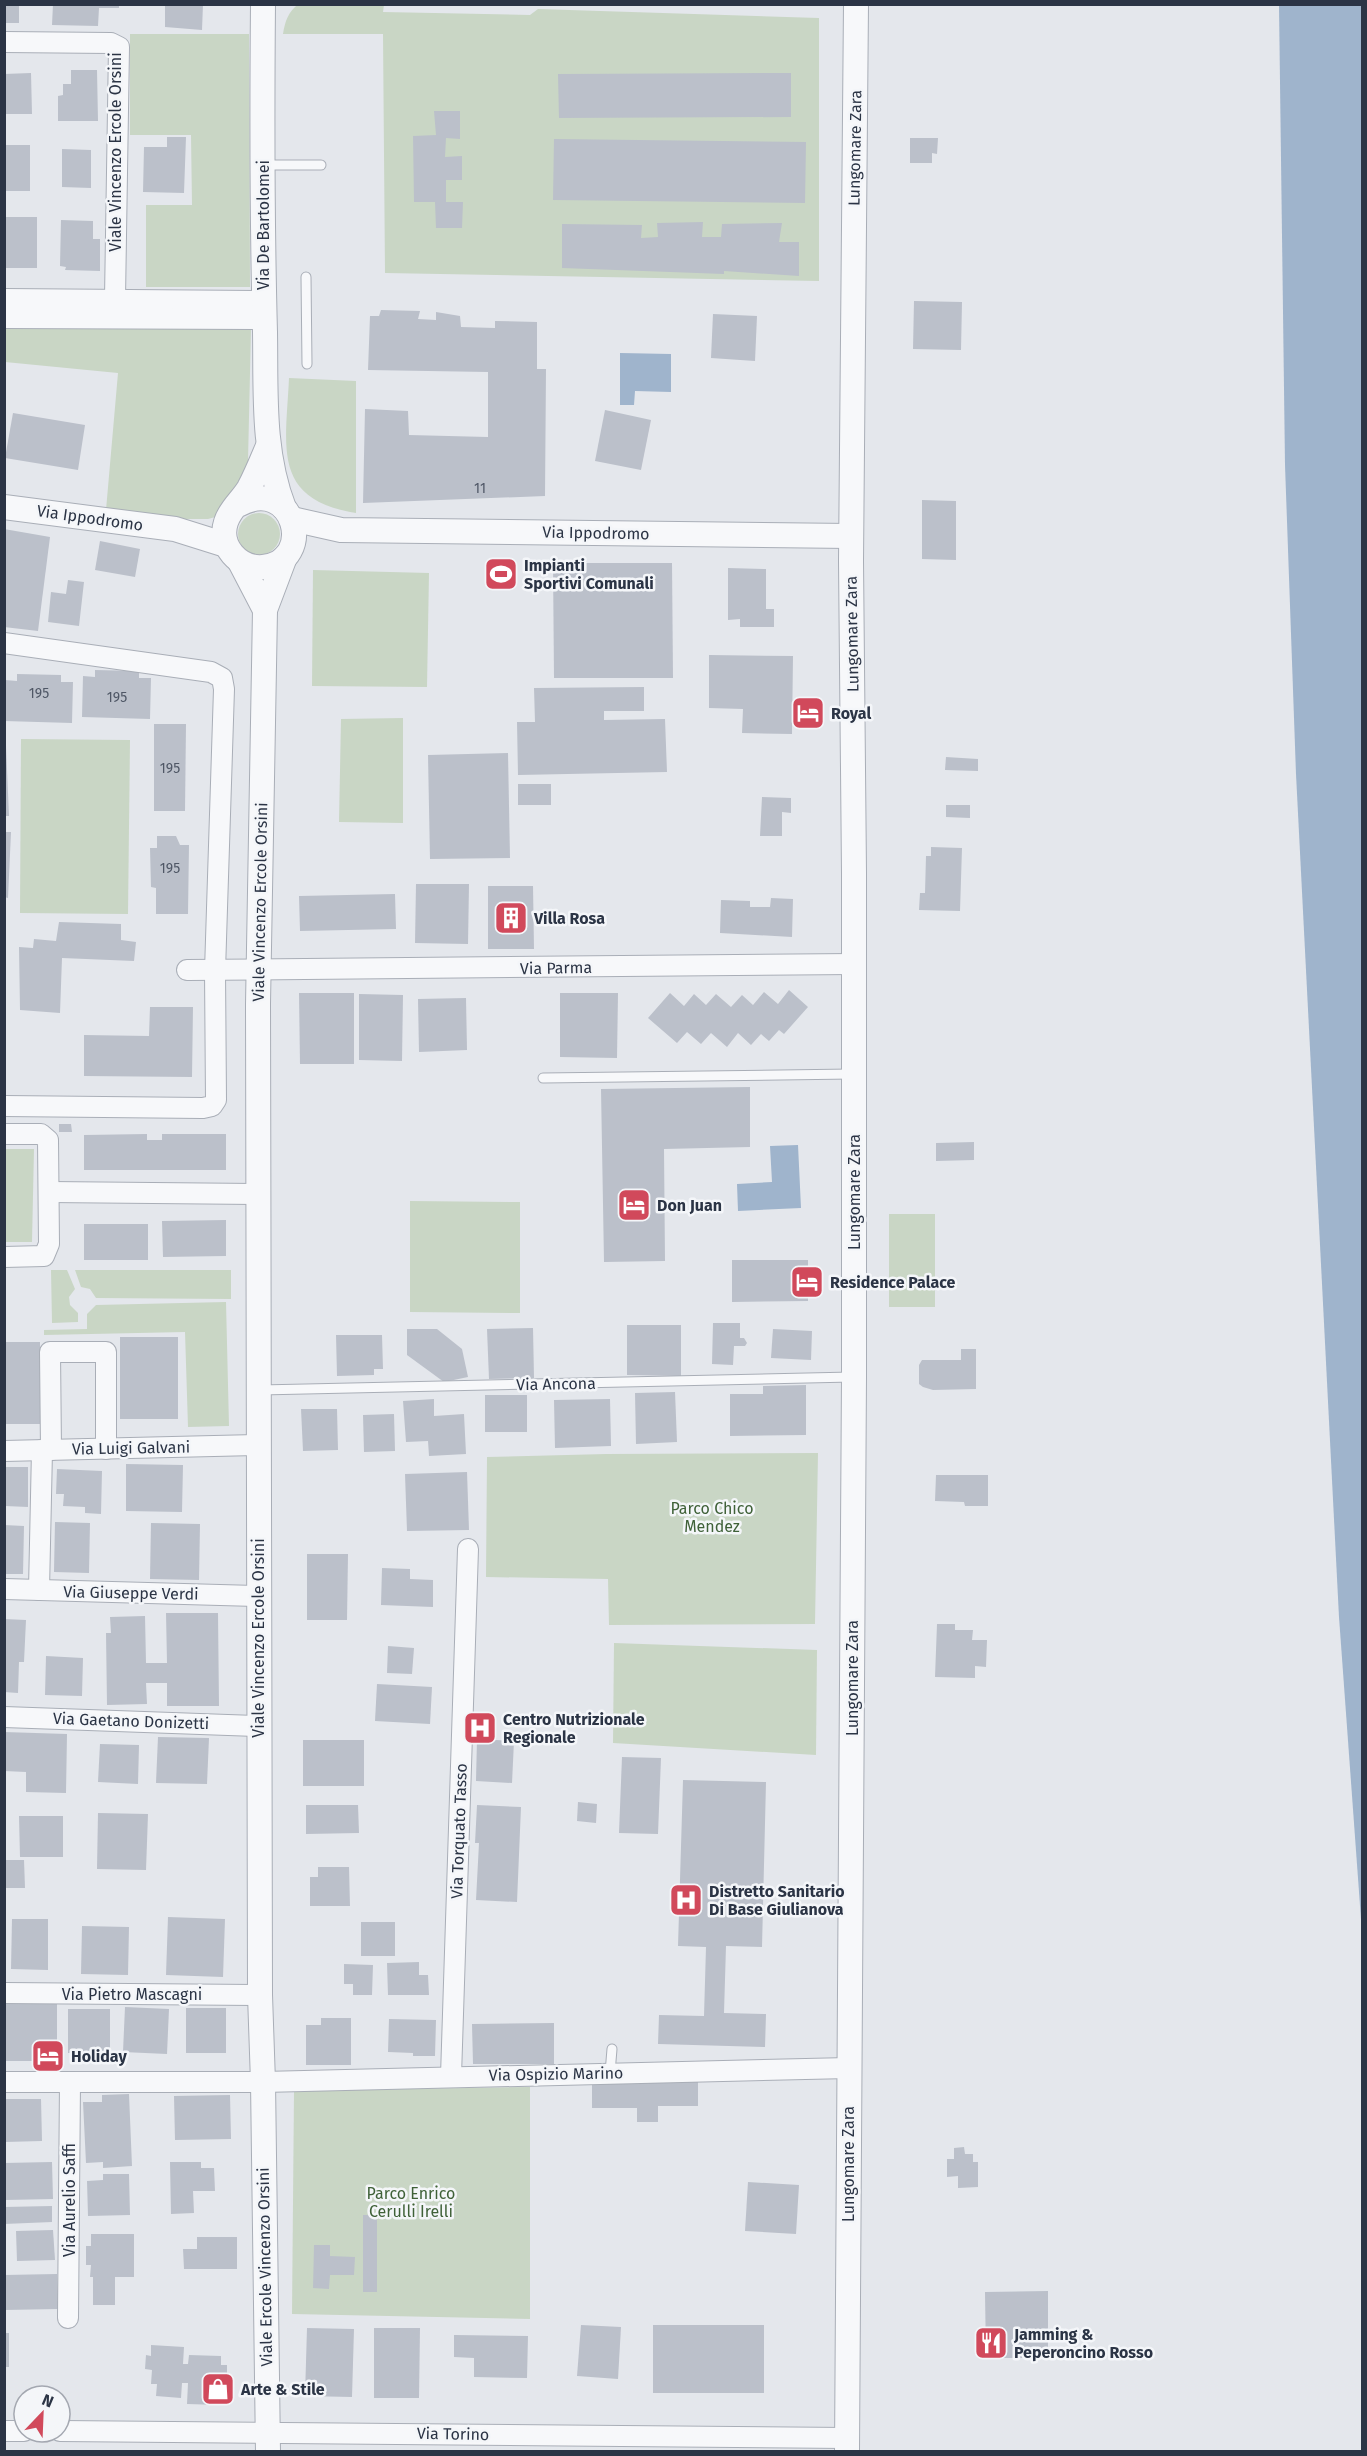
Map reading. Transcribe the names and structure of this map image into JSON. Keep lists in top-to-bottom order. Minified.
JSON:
{"streets":{"street":["Lungomare Zara","Viale Vincenzo Ercole Orsini","Via De Bartolomei","Via Ippodromo","Via Parma","Via Luigi Galvani","Via Giuseppe Verdi","Via Gaetano Donizetti","Via Torquato Tasso","Via Pietro Mascagni","Via Ospizio Marino","Via Aurelio Saffi","Viale Ercole Vincenzo Orsini","Via Torino"],"lane":["Via Ancona"]},"crossings":[["Lungomare Zara","Via Ippodromo"],["Lungomare Zara","Via Parma"],["Lungomare Zara","Via Ancona"],["Lungomare Zara","Via Ospizio Marino"],["Lungomare Zara","Via Torino"],["Viale Vincenzo Ercole Orsini","Via Parma"],["Viale Vincenzo Ercole Orsini","Via Ancona"],["Viale Vincenzo Ercole Orsini","Via Luigi Galvani"],["Viale Vincenzo Ercole Orsini","Via Giuseppe Verdi"],["Viale Vincenzo Ercole Orsini","Via Gaetano Donizetti"],["Viale Vincenzo Ercole Orsini","Via Pietro Mascagni"],["Viale Vincenzo Ercole Orsini","Via Ospizio Marino"],["Viale Vincenzo Ercole Orsini","Viale Ercole Vincenzo Orsini"],["Via De Bartolomei","Via Ippodromo"],["Via Torquato Tasso","Via Ospizio Marino"],["Via Ospizio Marino","Viale Ercole Vincenzo Orsini"],["Viale Ercole Vincenzo Orsini","Via Torino"]],"parks":["Parco Chico Mendez","Parco Enrico Cerulli Irelli"],"places":{"sports":["Impianti Sportivi Comunali"],"hotel":["Royal","Don Juan","Residence Palace","Holiday"],"building":["Villa Rosa"],"hospital":["Centro Nutrizionale Regionale","Distretto Sanitario Di Base Giulianova"],"restaurant":["Jamming & Peperoncino Rosso"],"shop":["Arte & Stile"]},"house_numbers":["11","195","195","195","195"],"north":"top right"}
